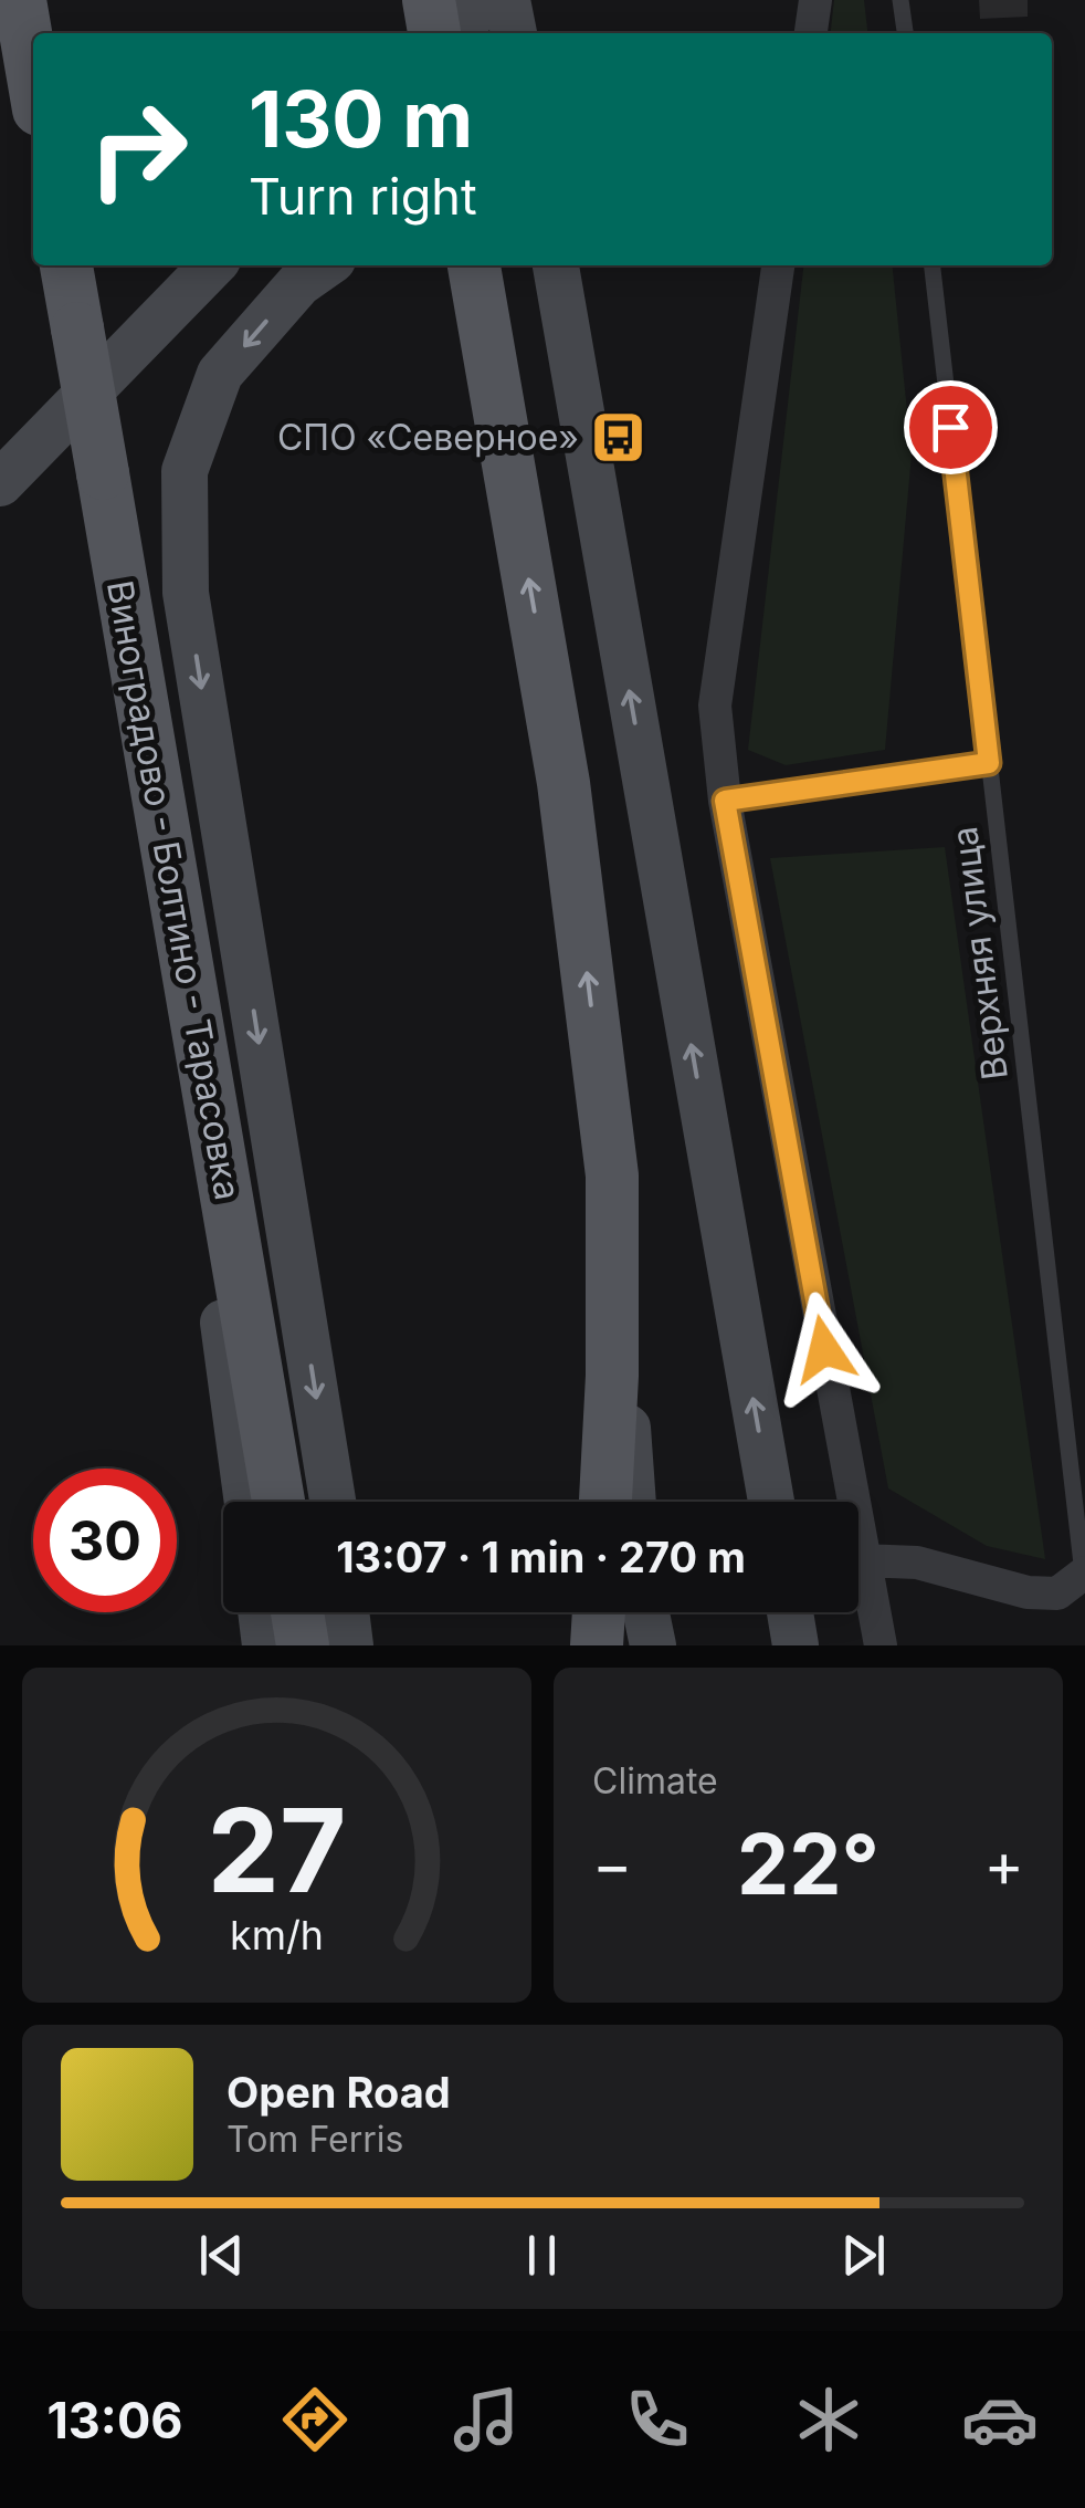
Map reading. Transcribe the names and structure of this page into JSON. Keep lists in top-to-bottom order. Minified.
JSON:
{"streets":{"main road":["Виноградово - Болтино - Тарасовка"],"lane":["Верхняя улица"]},"places":{"bus stop":["СПО «Северное»"]},"page":{"turn":["130 m","Turn right"],"limit":"30","trip":"13:07 · 1 min · 270 m","tile":"Climate","heat":["−","22°","+"],"song":["Open Road","Tom Ferris"],"tabs":"13:06","gauge":["27","km/h"]}}
